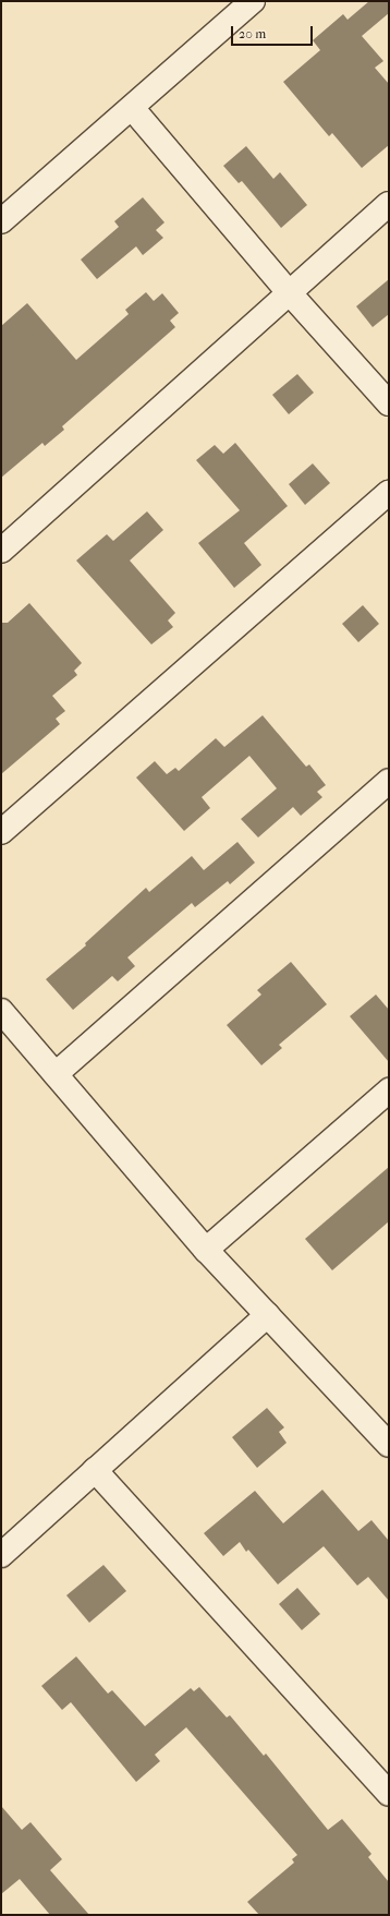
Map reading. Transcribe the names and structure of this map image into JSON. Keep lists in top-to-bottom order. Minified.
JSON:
{"scale_bar":"20 m"}
